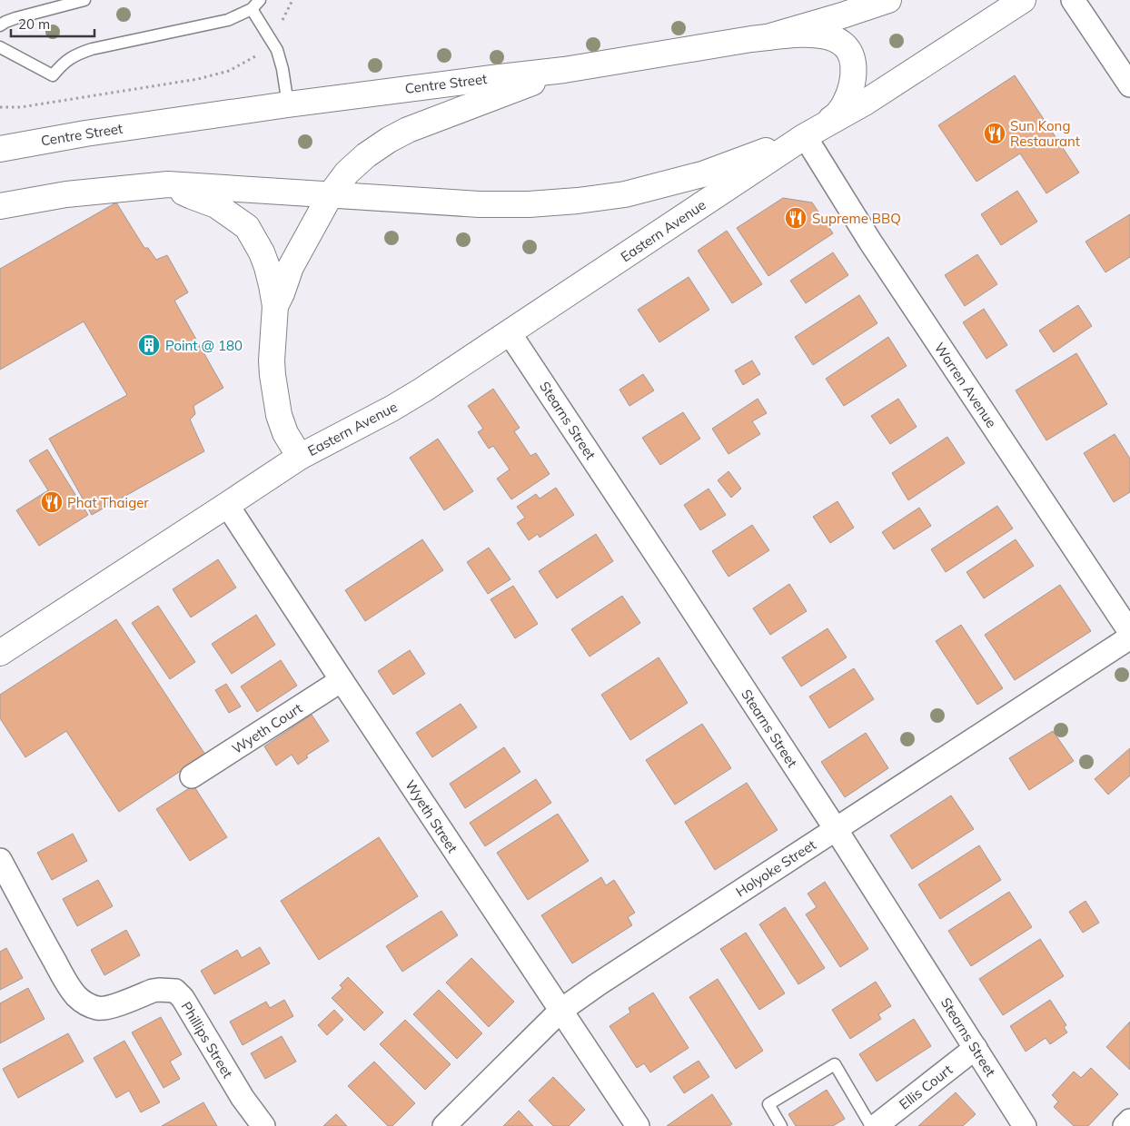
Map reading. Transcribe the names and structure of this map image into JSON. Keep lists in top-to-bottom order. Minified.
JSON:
{"streets":{"main road":["Centre Street","Eastern Avenue"],"street":["Warren Avenue","Stearns Street","Wyeth Court","Wyeth Street","Holyoke Street","Phillips Street","Ellis Court"]},"crossings":[["Centre Street","Eastern Avenue"],["Eastern Avenue","Warren Avenue"],["Eastern Avenue","Stearns Street"],["Eastern Avenue","Wyeth Street"],["Stearns Street","Holyoke Street"],["Stearns Street","Ellis Court"],["Wyeth Court","Wyeth Street"],["Wyeth Street","Holyoke Street"]],"places":{"restaurant":["Sun Kong Restaurant","Supreme BBQ","Phat Thaiger"],"building":["Point @ 180"]},"scale_bar":"20 m"}
